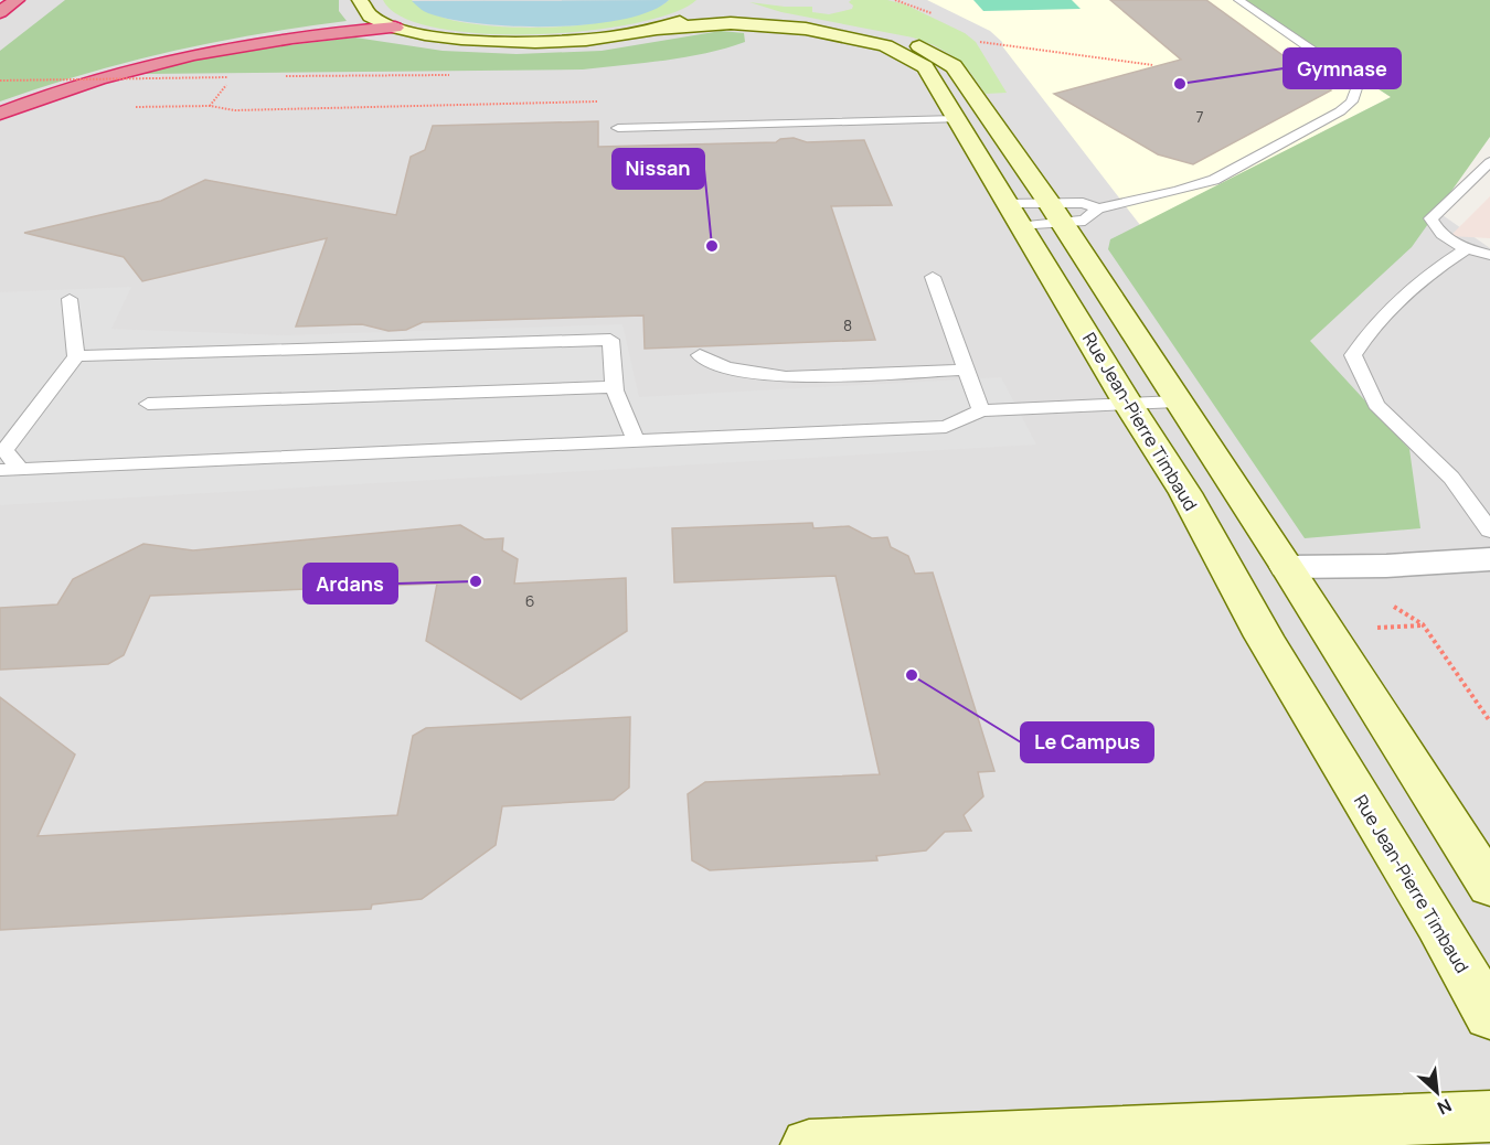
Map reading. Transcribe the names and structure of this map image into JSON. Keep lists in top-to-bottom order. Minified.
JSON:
{"streets":{"main road":["Rue Jean-Pierre Timbaud"]},"places":["Gymnase","Nissan","Ardans","Le Campus"],"house_numbers":["7","8","6"],"north":"bottom right"}
